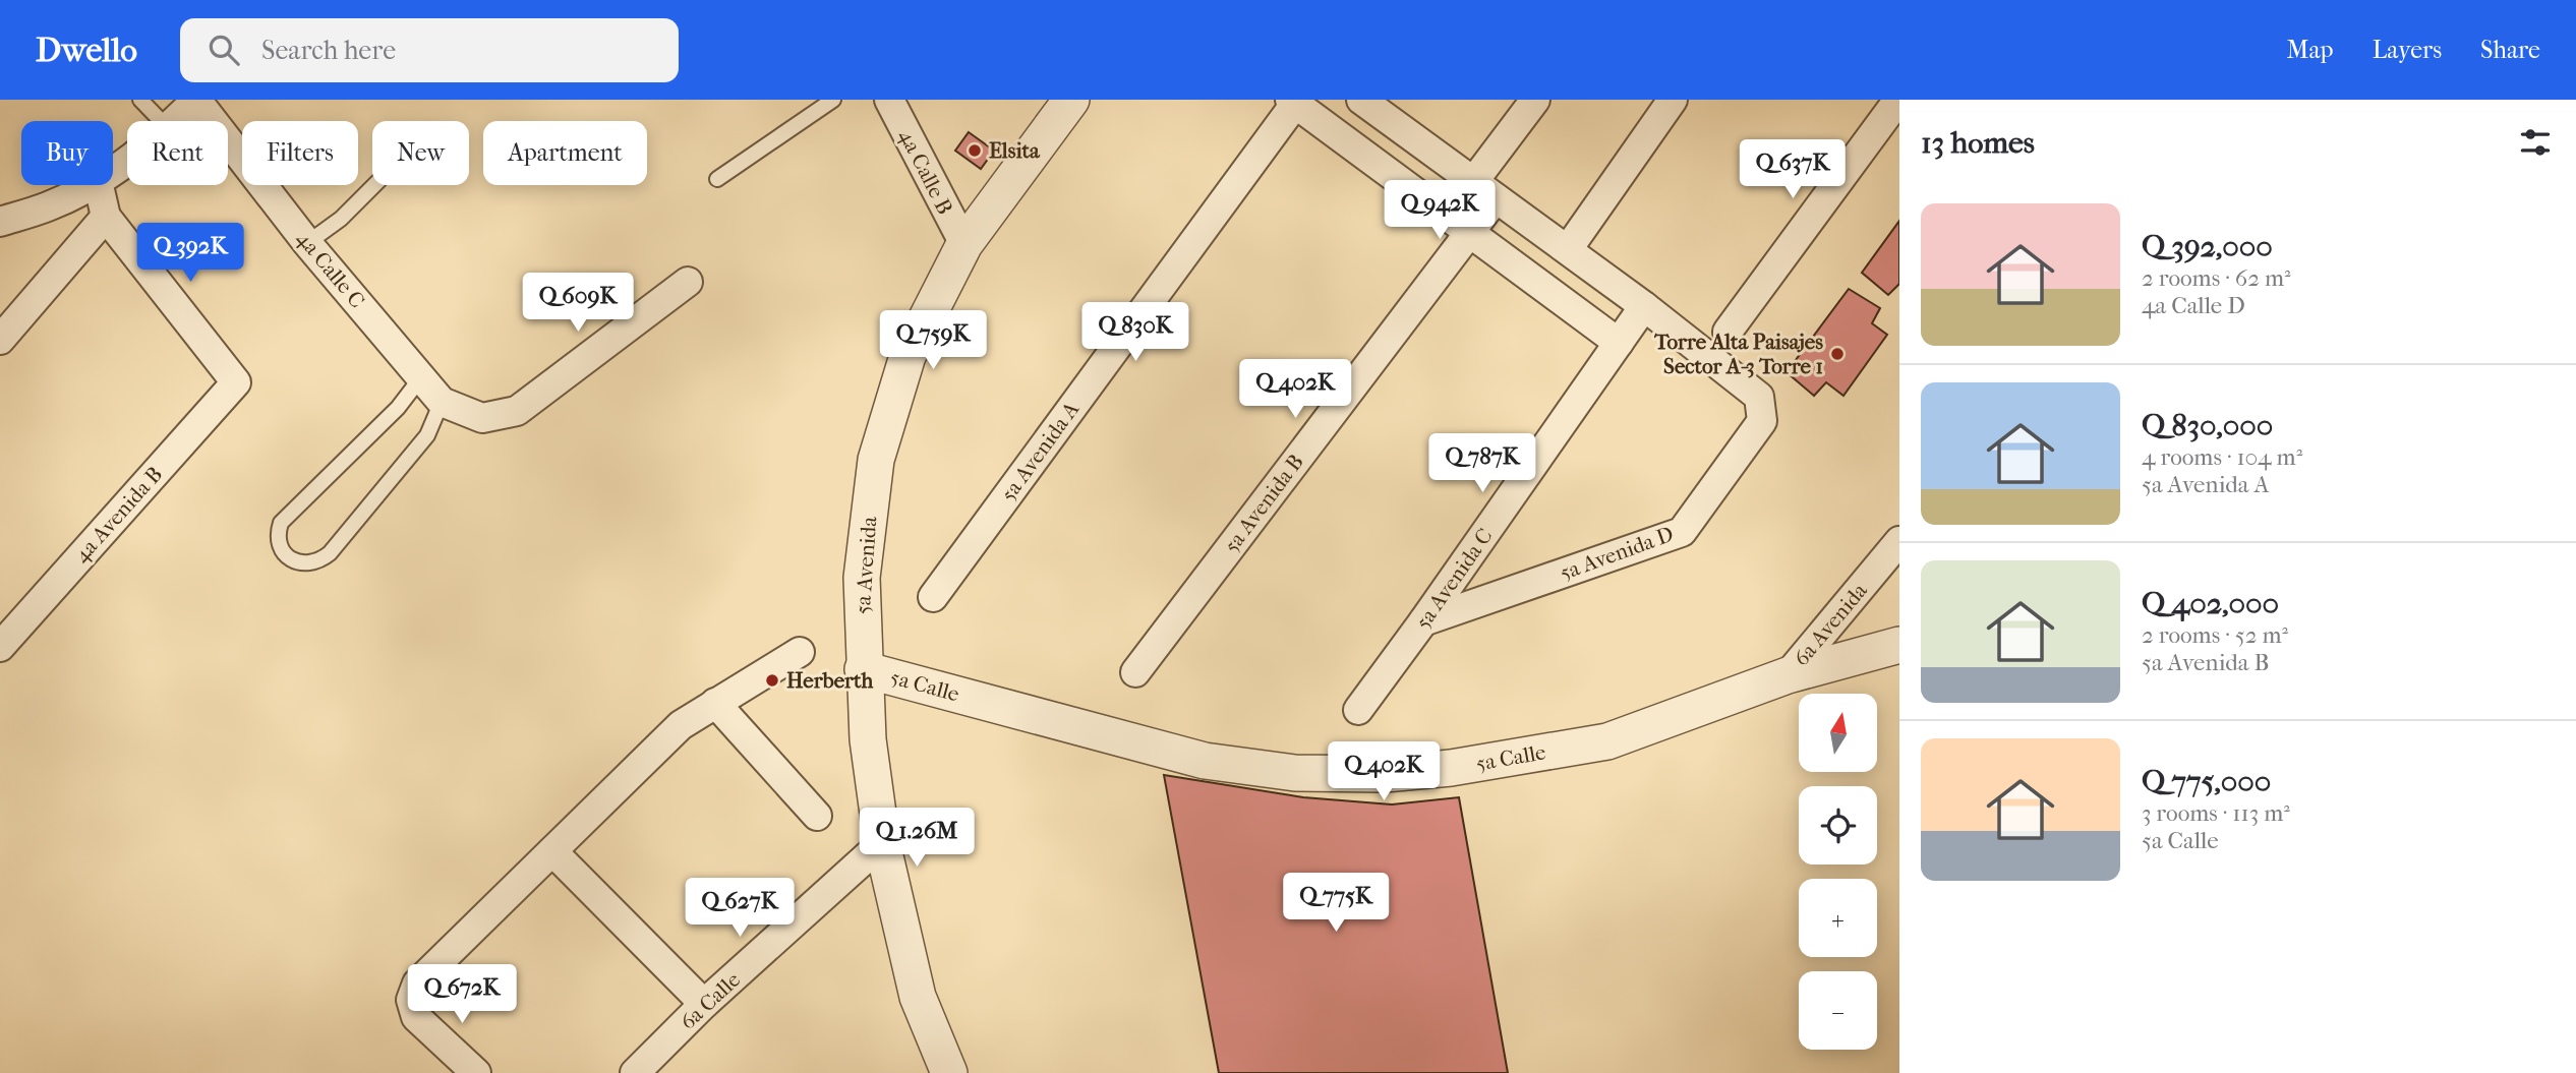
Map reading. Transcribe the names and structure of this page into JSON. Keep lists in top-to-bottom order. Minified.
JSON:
{"streets":{"street":["4a Calle B","4a Calle C","5a Avenida A","5a Avenida B","4a Avenida B","5a Avenida D","5a Avenida","5a Avenida C","6a Avenida","5a Calle","6a Calle"]},"crossings":[["4a Calle B","5a Avenida"],["5a Avenida D","5a Avenida C"],["5a Avenida","5a Calle"],["5a Avenida","6a Calle"],["6a Avenida","5a Calle"]],"places":["Elsita","Torre Alta Paisajes Sector A-3 Torre 1","Herberth"],"north":"top","page":{"header":"Dwello","search":"Search here","nav":["Map","Layers","Share"],"heading":"13 homes","chip":["Buy","Rent","Filters","New","Apartment"],"price":["Q 637K","Q 942K","Q 392K","Q 609K","Q 830K","Q 759K","Q 402K","Q 787K","Q 402K","Q 1.26M","Q 775K","Q 627K","Q 672K"],"list":[{"name":"Q 392,000","note":"2 rooms · 62 m² · 4a Calle D"},{"name":"Q 830,000","note":"4 rooms · 104 m² · 5a Avenida A"},{"name":"Q 402,000","note":"2 rooms · 52 m² · 5a Avenida B"},{"name":"Q 775,000","note":"3 rooms · 113 m² · 5a Calle"}],"map_buttons":["+","−"]}}
